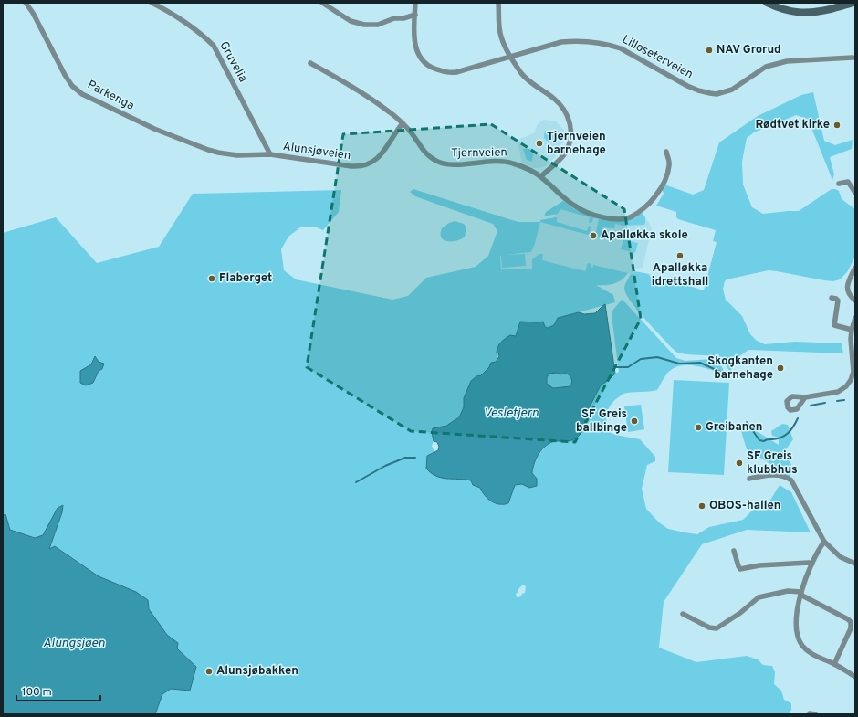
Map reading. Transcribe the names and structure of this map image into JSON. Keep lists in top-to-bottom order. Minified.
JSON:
{"streets":{"street":["Lilloseterveien","Gruvelia","Parkenga","Alunsjøveien","Tjernveien"]},"crossings":[["Gruvelia","Alunsjøveien"],["Parkenga","Alunsjøveien"],["Alunsjøveien","Tjernveien"]],"water":["Vesletjern","Alungsjøen"],"places":["NAV Grorud","Rødtvet kirke","Tjernveien barnehage","Apalløkka skole","Apalløkka idrettshall","Flaberget","Skogkanten barnehage","SF Greis ballbinge","Greibanen","SF Greis klubbhus","OBOS-hallen","Alunsjøbakken"],"scale_bar":"100 m"}
